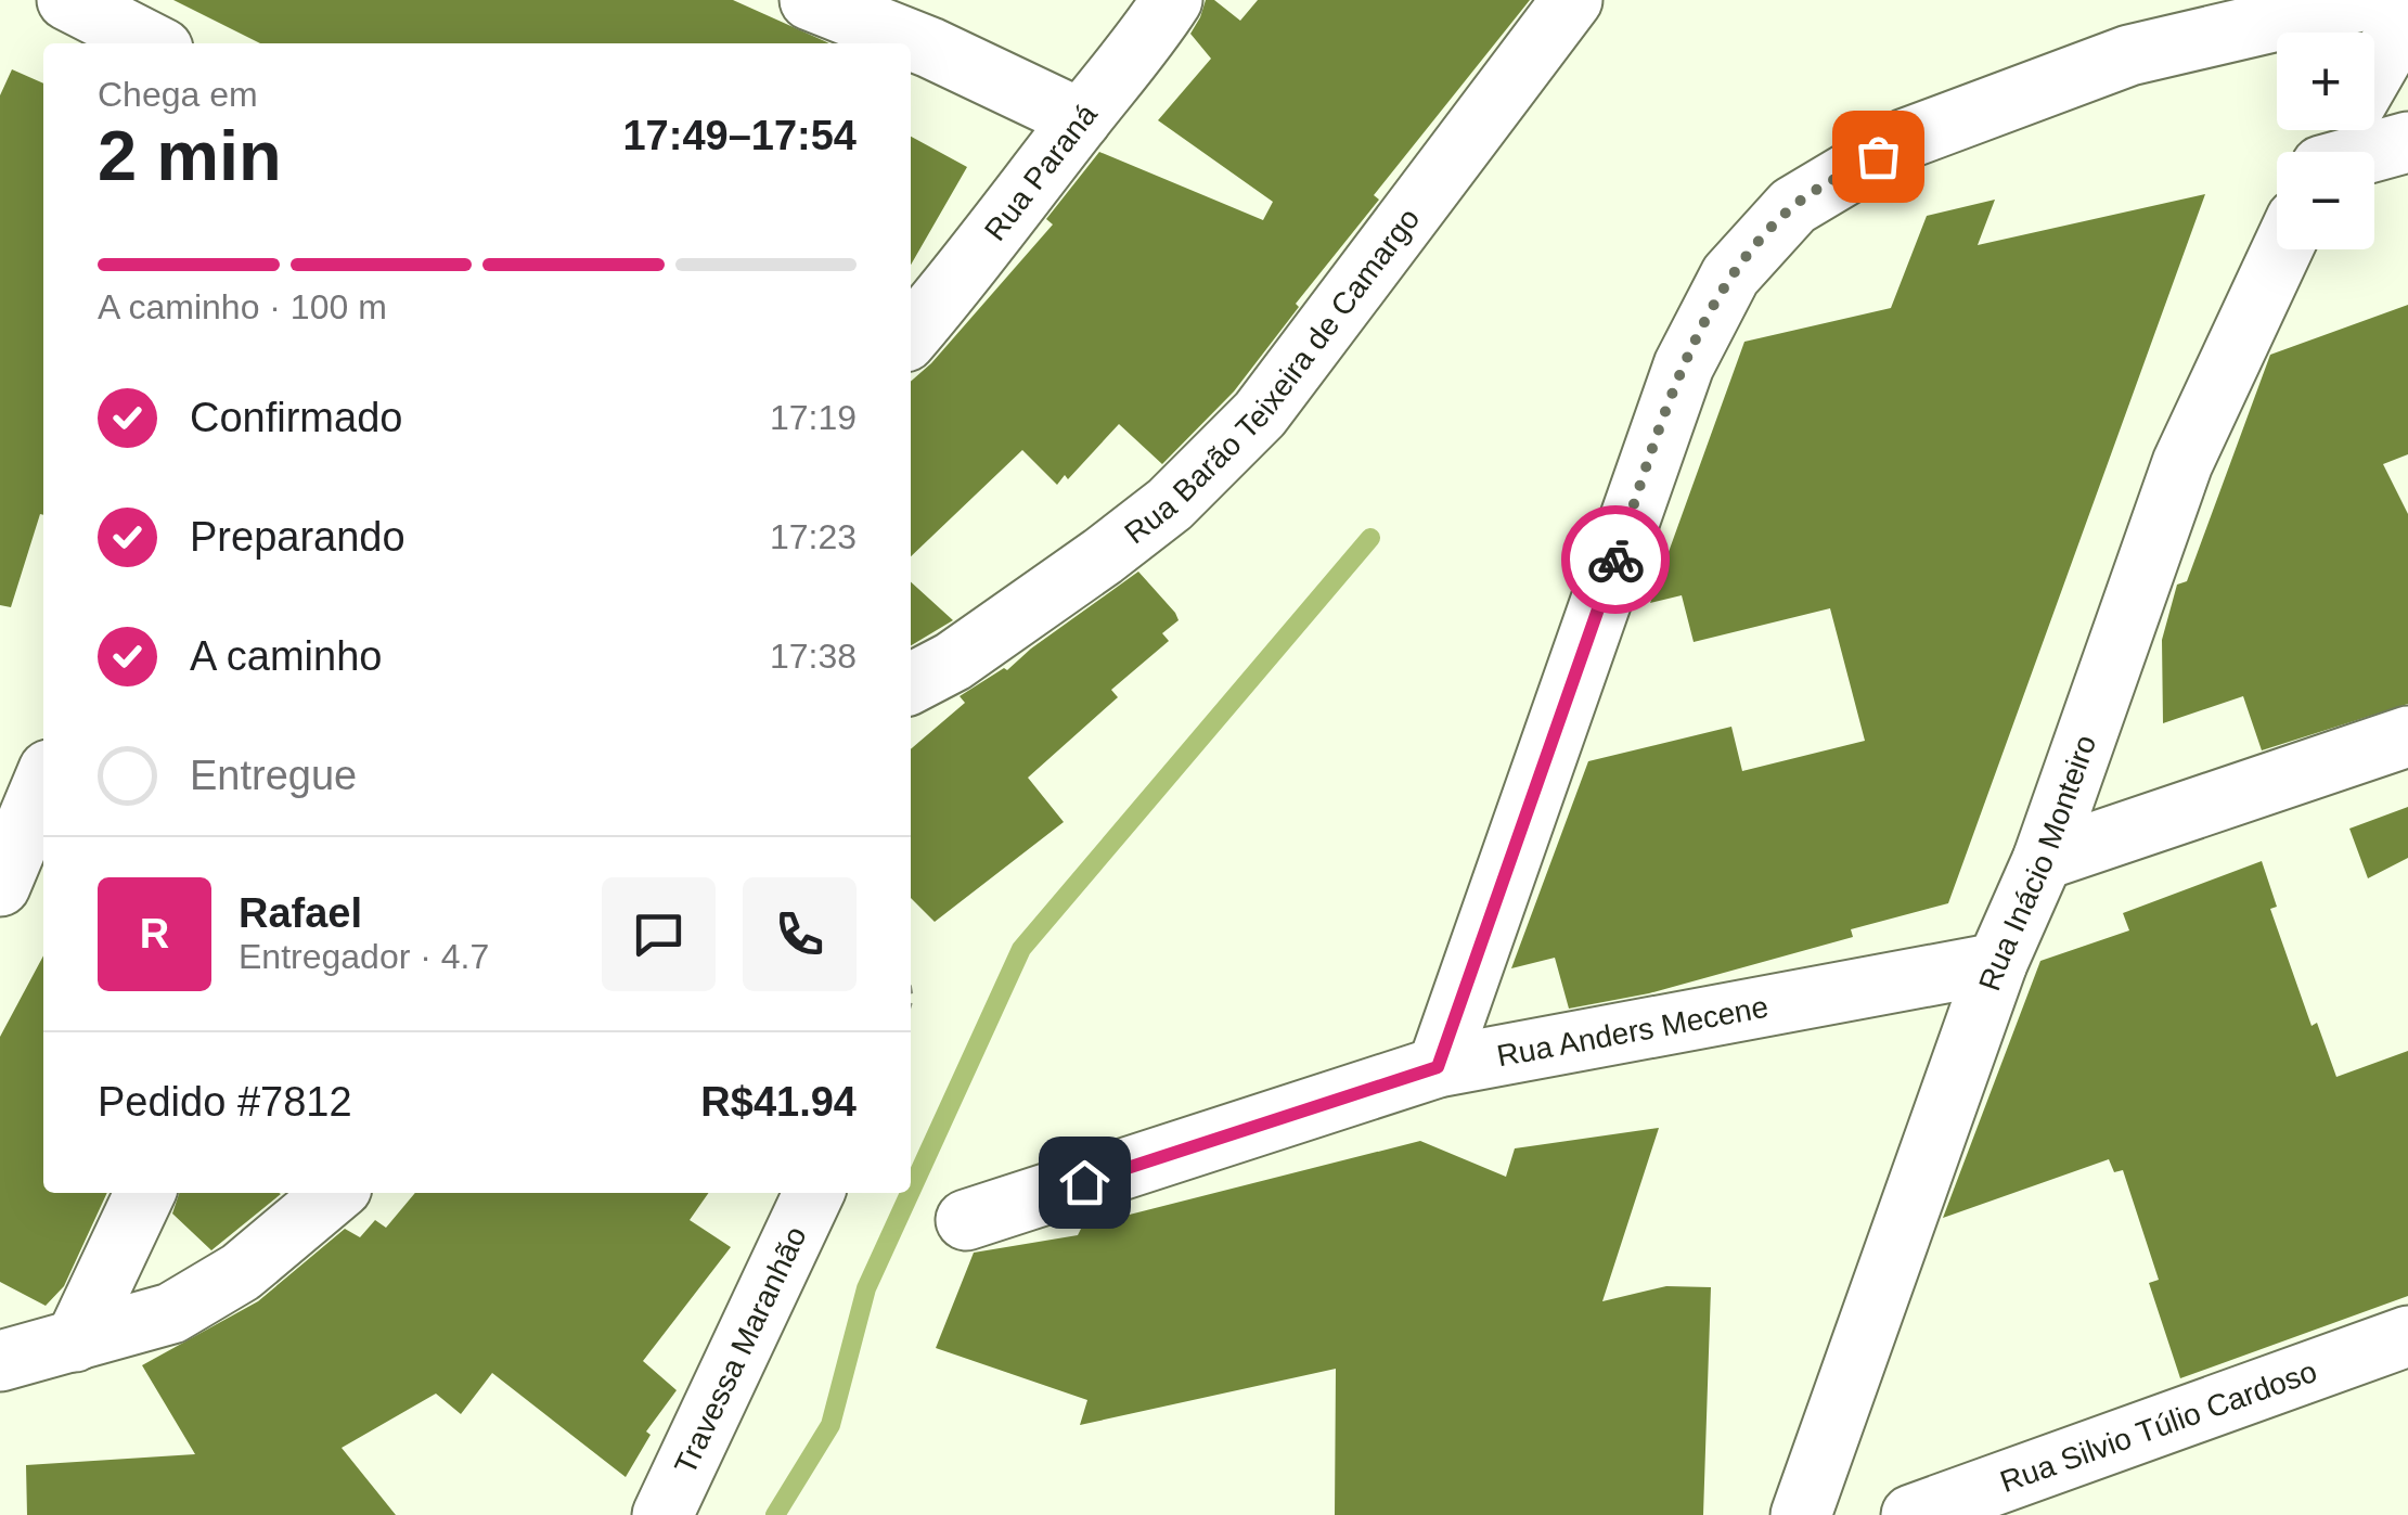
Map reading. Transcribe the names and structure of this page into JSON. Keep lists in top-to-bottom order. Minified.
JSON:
{"streets":{"street":["Rua Paraná","Rua Barão Teixeira de Camargo","Rua Inácio Monteiro","Rua Anders Mecene","Travessa Maranhão","Rua Silvio Túlio Cardoso"]},"crossings":[["Rua Inácio Monteiro","Rua Anders Mecene"]],"page":{"map_buttons":["+","−"],"heading":["2 min","Chega em","17:49–17:54"],"panel":["Rafael","Entregador · 4.7","Pedido #7812","R$41.94"],"bar":"A caminho · 100 m","list":[["Confirmado","17:19"],["Preparando","17:23"],["A caminho","17:38"],"Entregue"],"round":"R"}}
